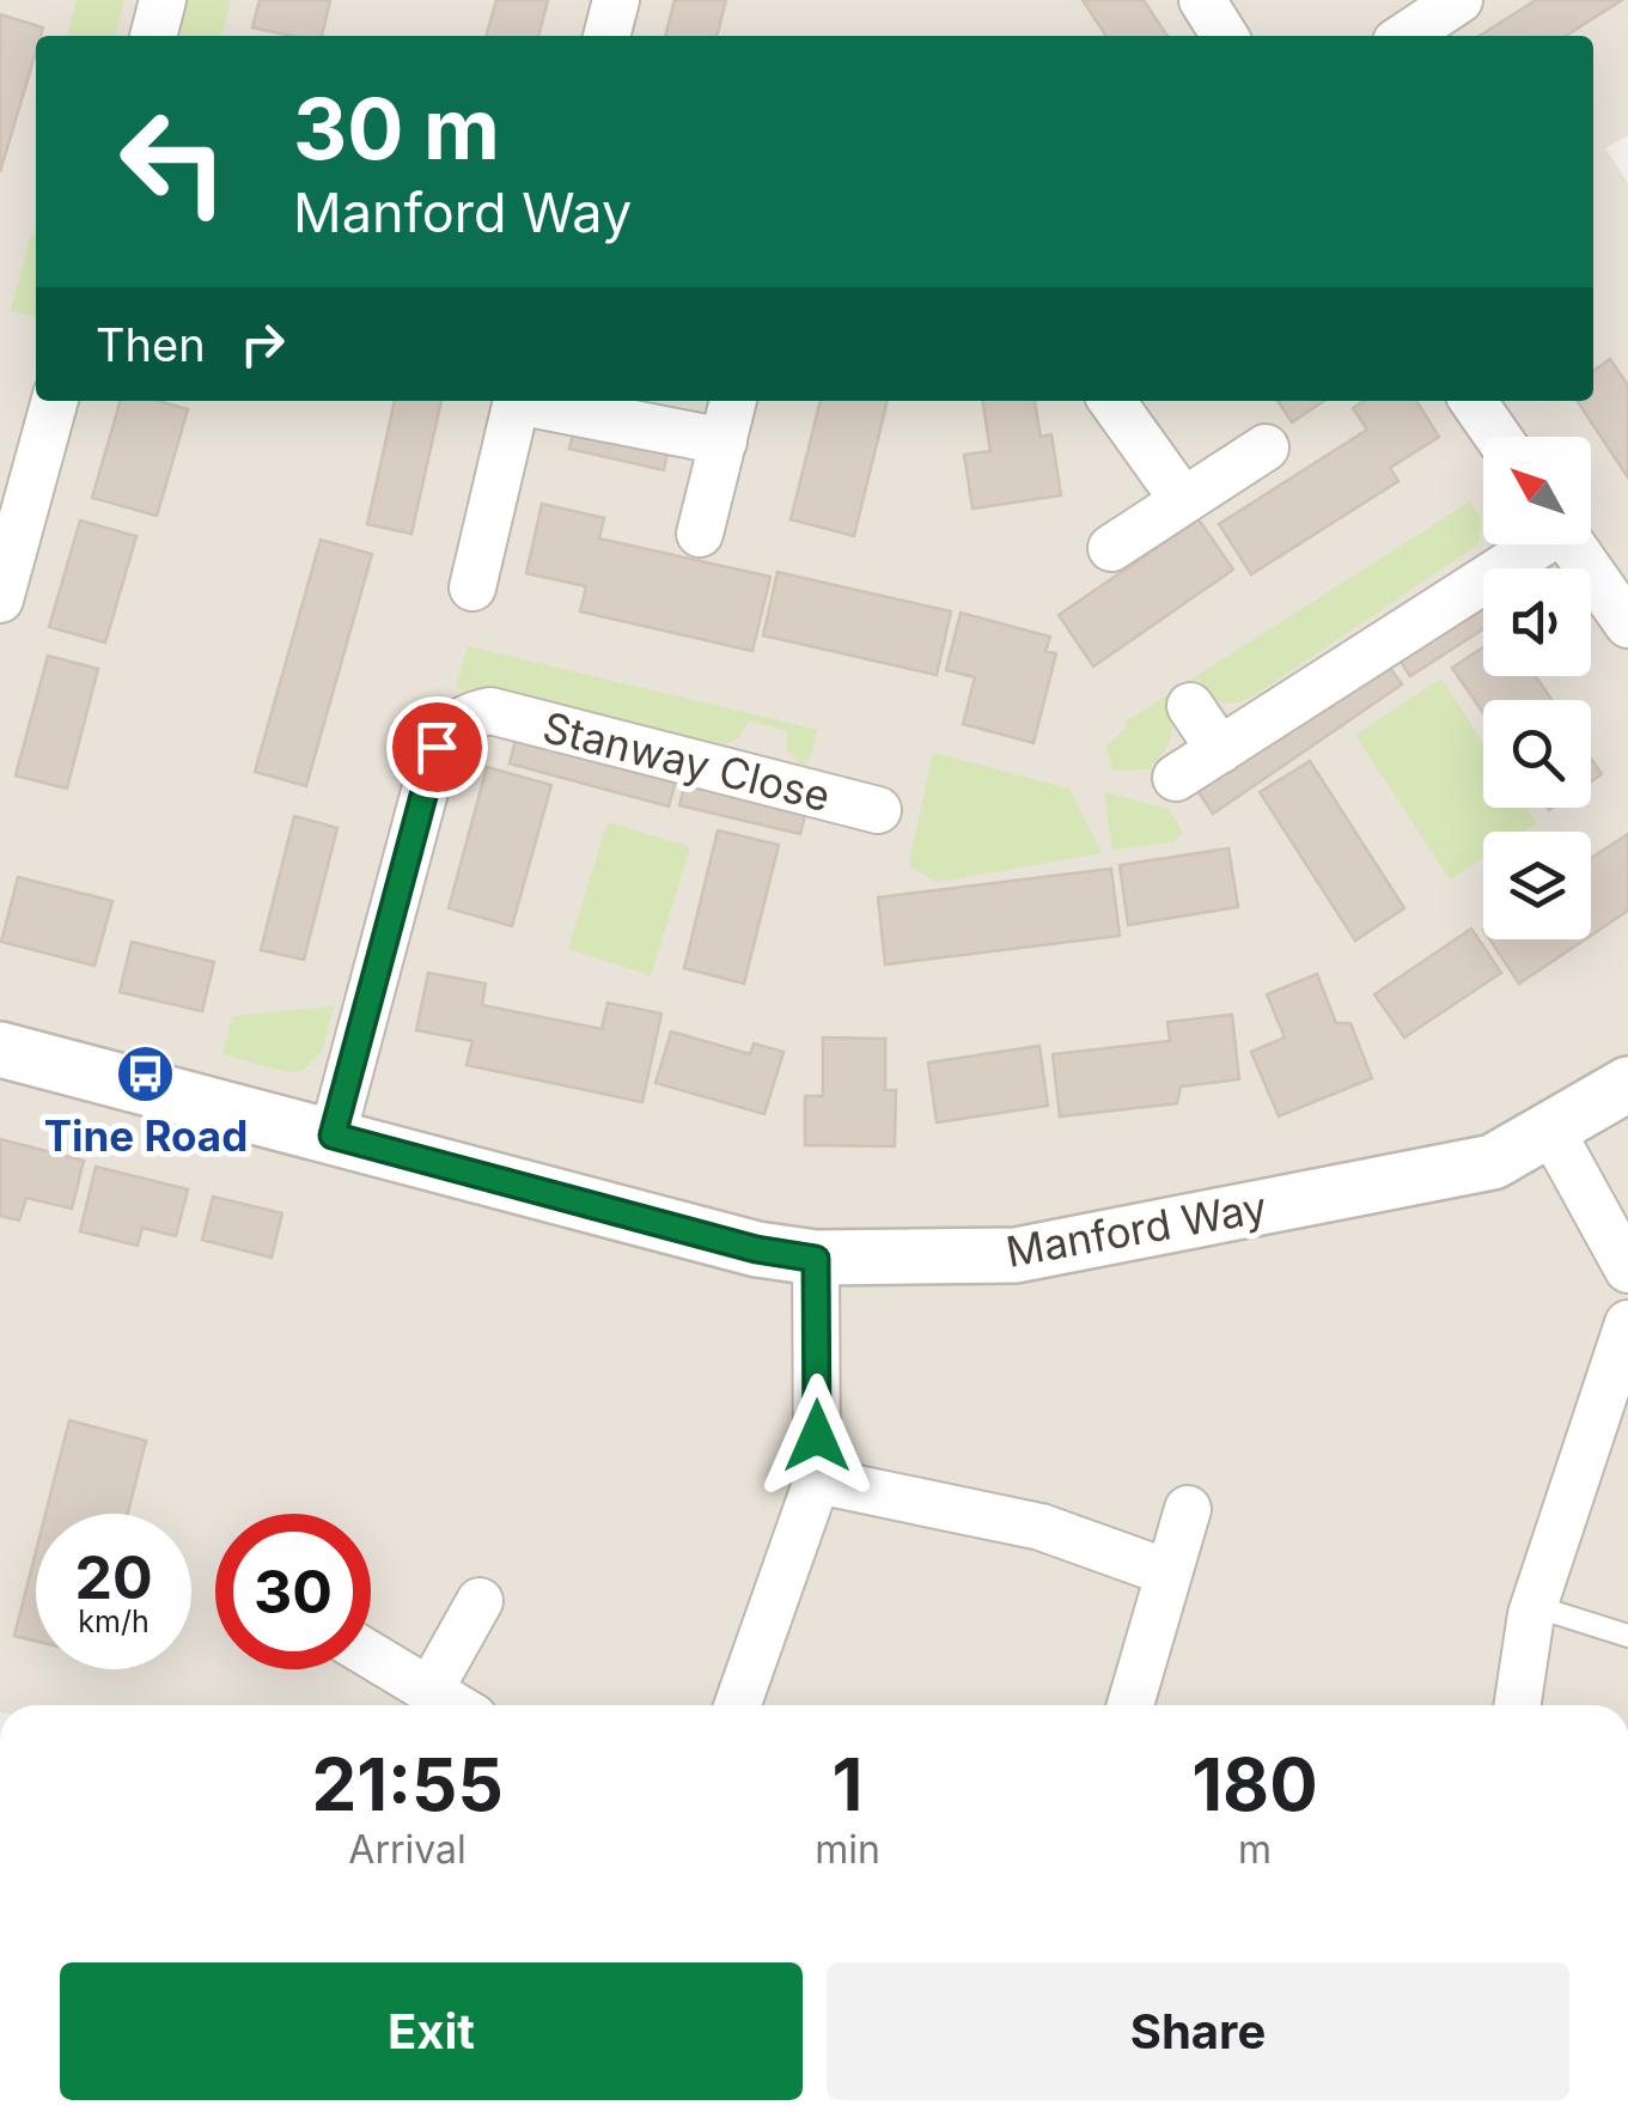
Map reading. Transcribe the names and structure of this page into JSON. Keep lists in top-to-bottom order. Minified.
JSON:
{"streets":{"street":["Stanway Close","Manford Way"]},"crossings":[["Stanway Close","Manford Way"]],"places":{"bus stop":["Tine Road"]},"north":"top left","page":{"turn":["30 m","Manford Way"],"then":"Then","speed":"20 km/h","limit":"30","eta":["21:55","Arrival","1","min","180","m"],"buttons":["Exit","Share"]}}
